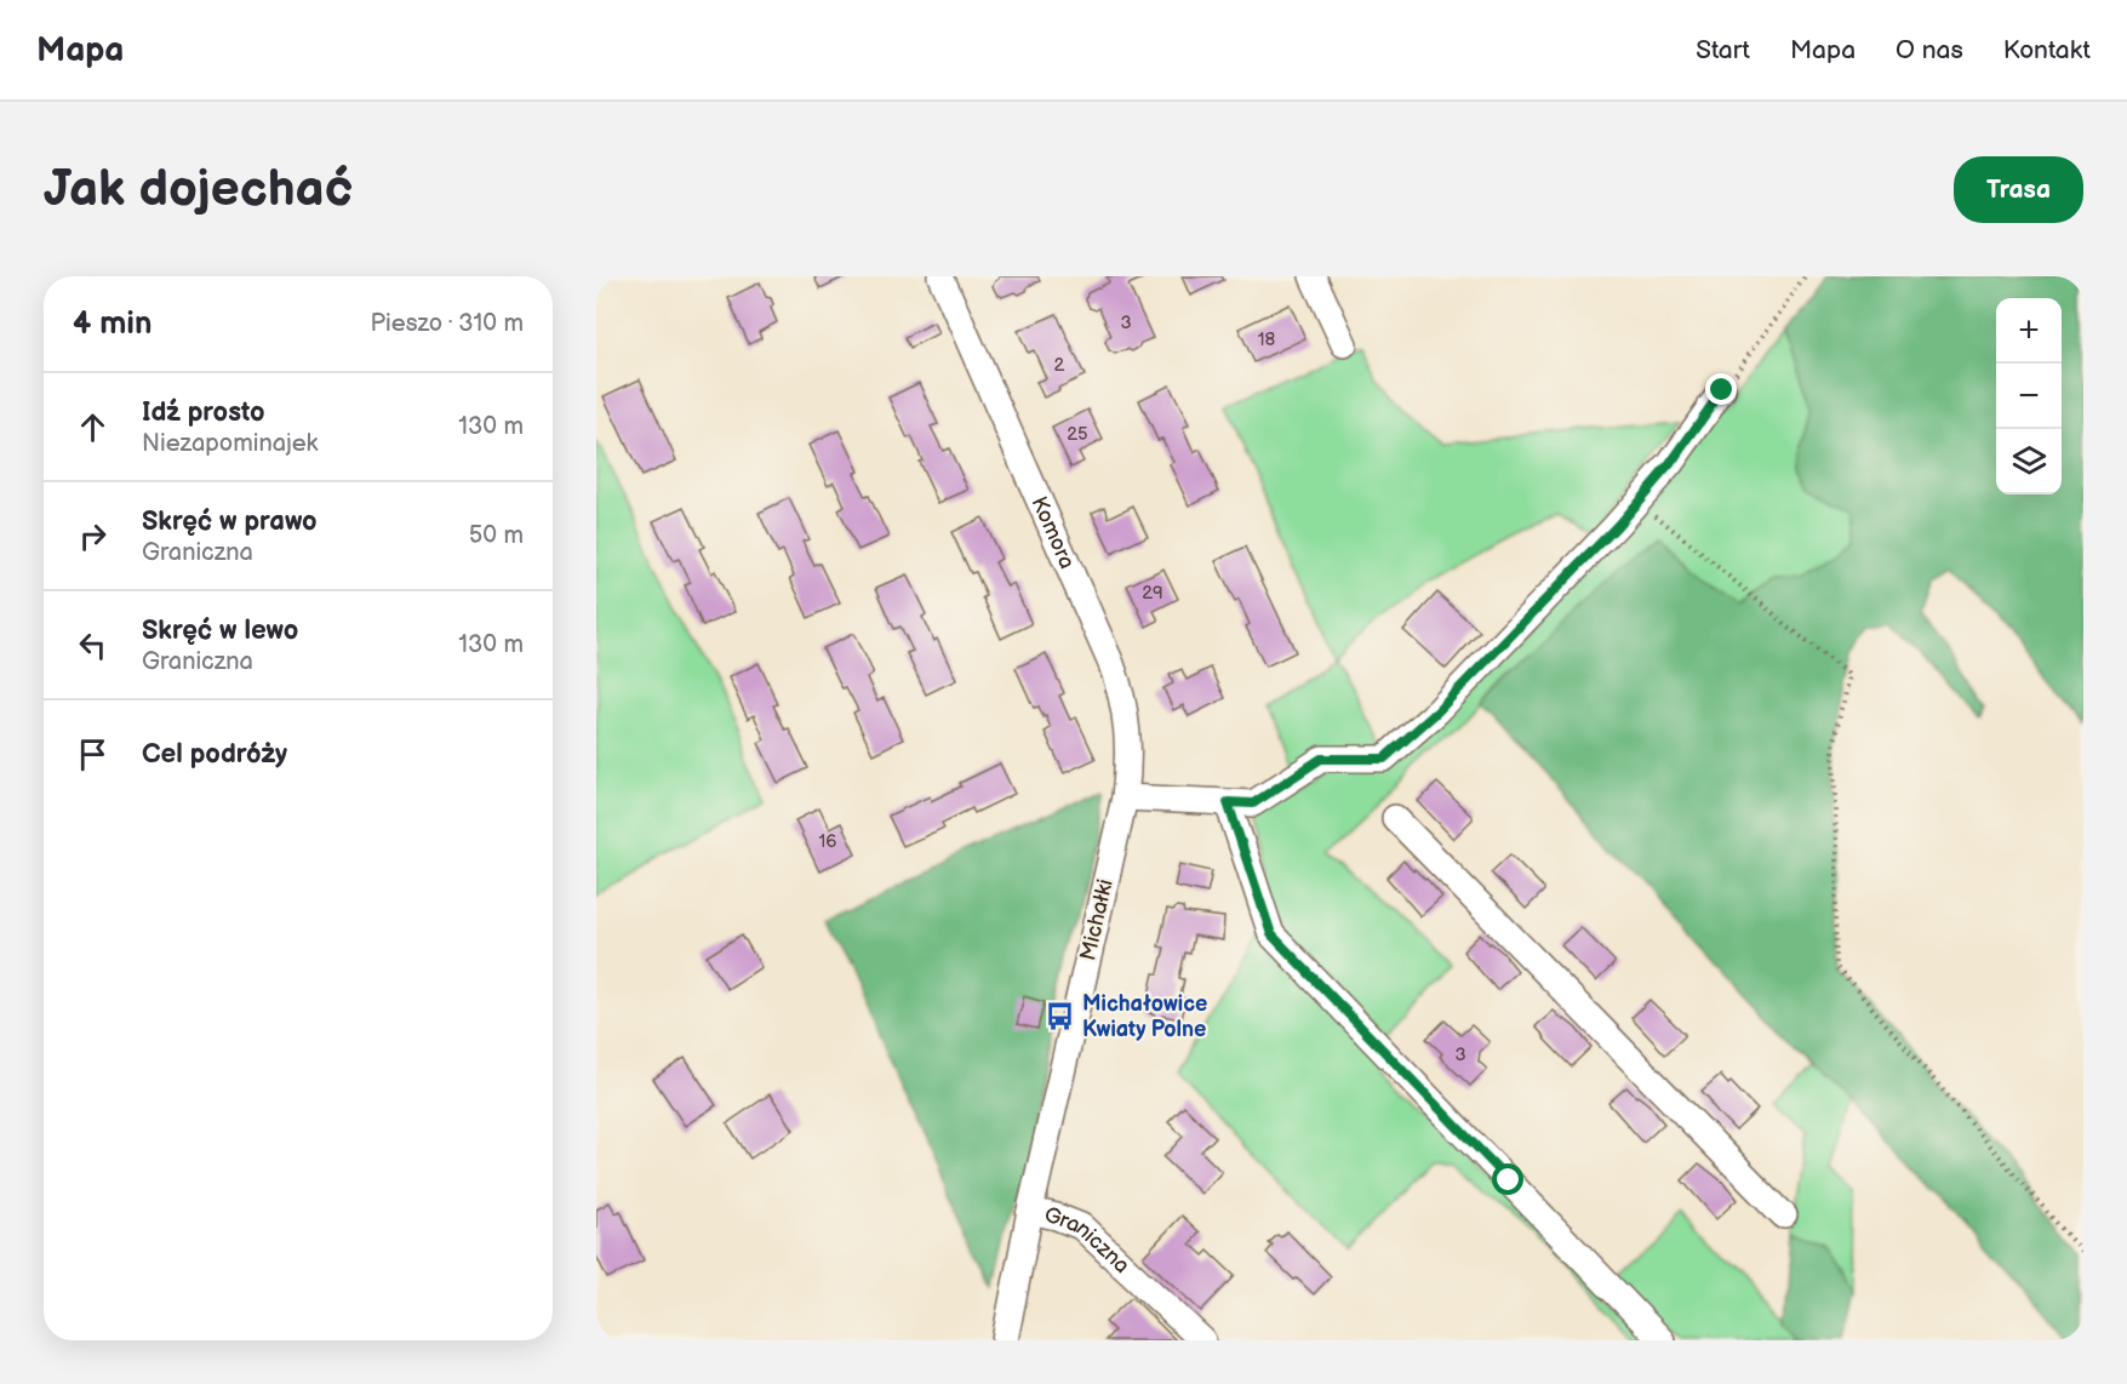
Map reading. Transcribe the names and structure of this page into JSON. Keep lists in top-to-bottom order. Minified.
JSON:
{"streets":{"street":["Komora","Michałki","Graniczna"]},"crossings":[["Komora","Michałki"],["Michałki","Graniczna"]],"places":{"bus stop":["Michałowice Kwiaty Polne"]},"house_numbers":["3","18","2","25","29","16","3"],"page":{"header":"Mapa","nav":["Start","Mapa","O nas","Kontakt"],"buttons":"Trasa","title":"Jak dojechać","heading":["4 min","Pieszo · 310 m"],"map_buttons":["+","−"],"list":[["Idź prosto","Niezapominajek","130 m"],["Skręć w prawo","Graniczna","50 m"],["Skręć w lewo","Graniczna","130 m"],"Cel podróży"]}}
